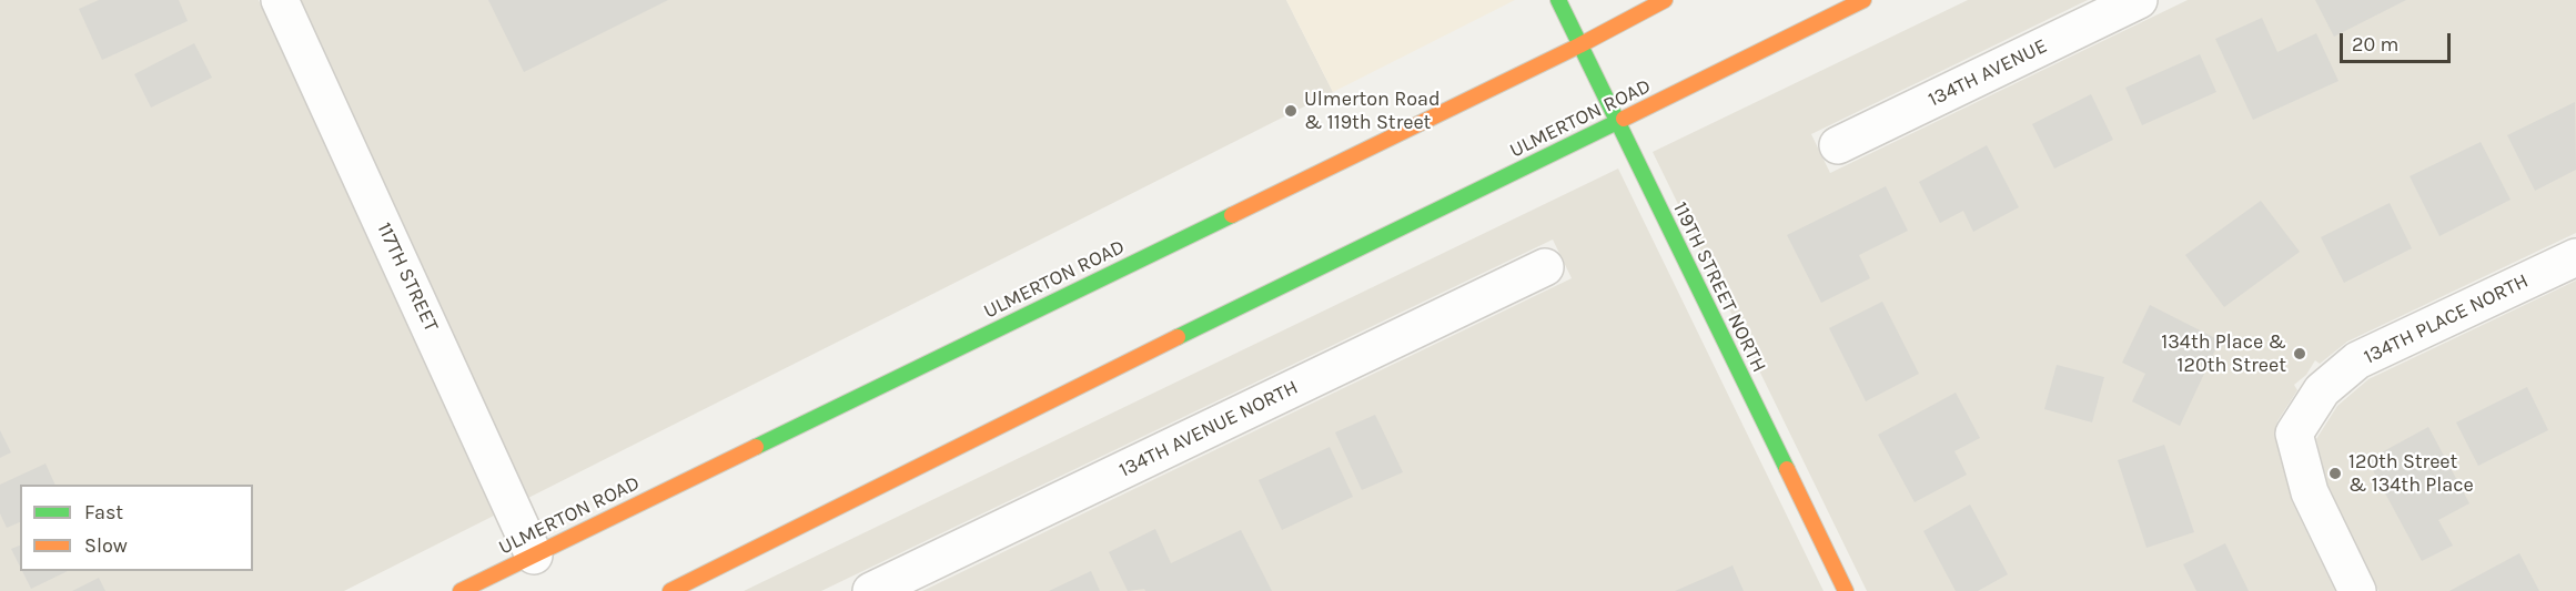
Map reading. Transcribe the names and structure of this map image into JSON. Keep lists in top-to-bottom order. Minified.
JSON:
{"streets":{"main road":["ULMERTON ROAD","119TH STREET NORTH"],"street":["134TH AVENUE","117TH STREET","134TH PLACE NORTH","134TH AVENUE NORTH"]},"crossings":[["ULMERTON ROAD","117TH STREET"],["ULMERTON ROAD","119TH STREET NORTH"]],"places":["Ulmerton Road & 119th Street","134th Place & 120th Street","120th Street & 134th Place"],"legend":["Fast","Slow"],"scale_bar":"20 m"}
